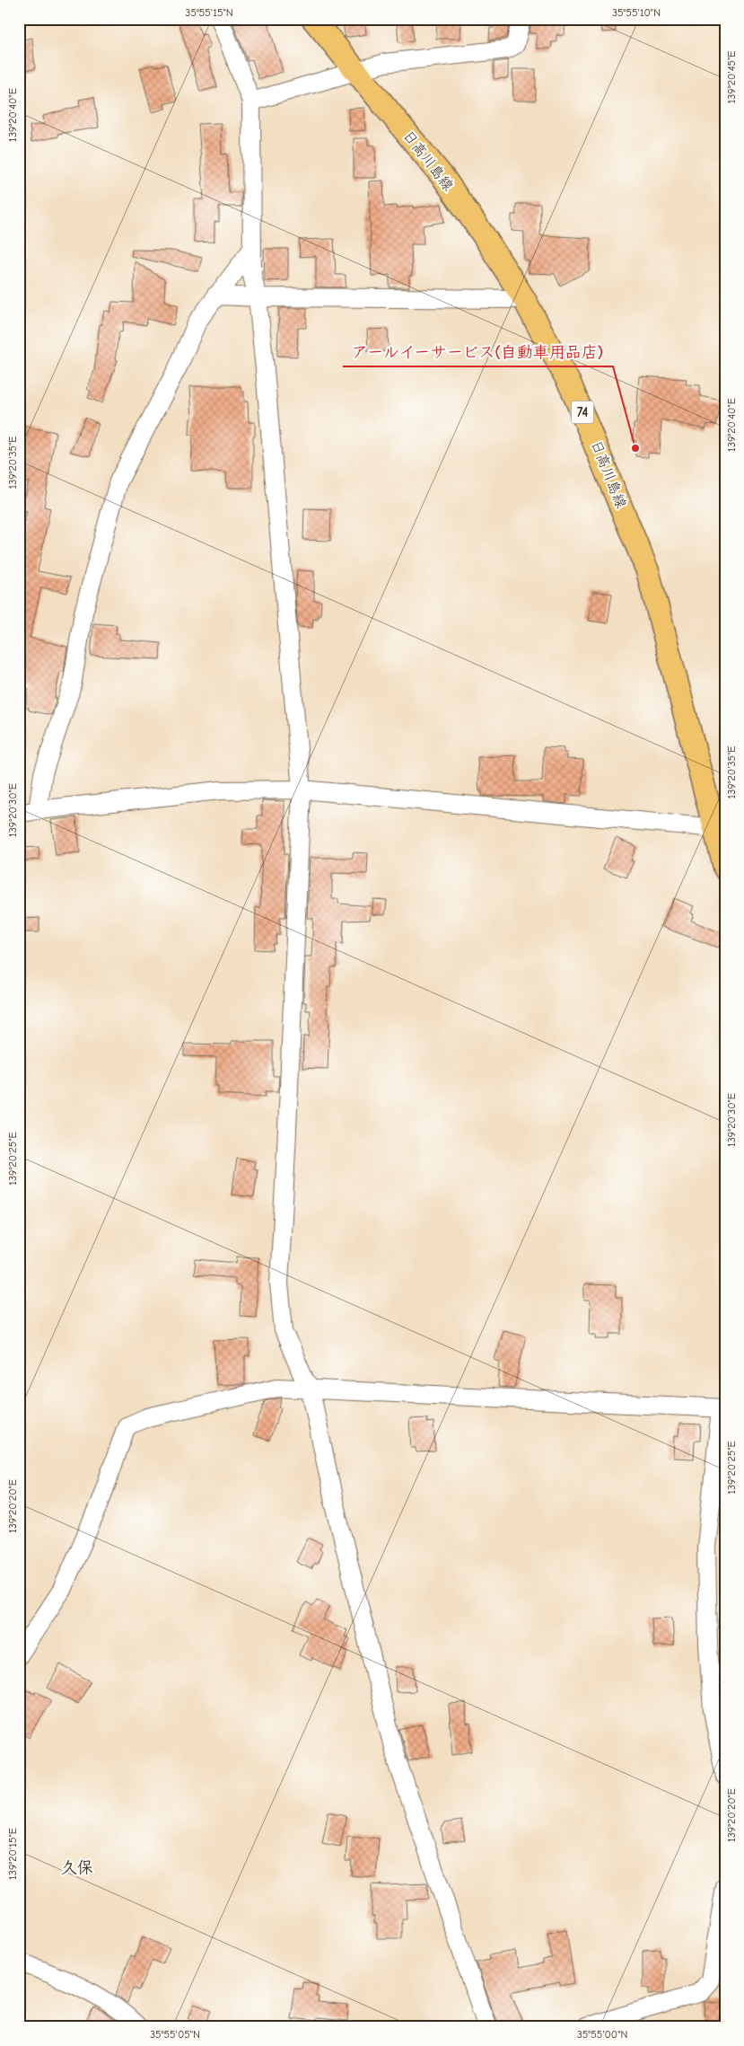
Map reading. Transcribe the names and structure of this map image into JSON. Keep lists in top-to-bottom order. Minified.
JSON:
{"streets":{"main road":["日高川島線","74"]},"districts":["久保"],"places":["アールイーサービス(自動車用品店)"],"coordinates":["35°55'15\"N","35°55'10\"N","139°20'45\"E","139°20'40\"E","139°20'35\"E","139°20'30\"E","139°20'25\"E","139°20'20\"E","139°20'15\"E","35°55'05\"N","35°55'00\"N"]}
